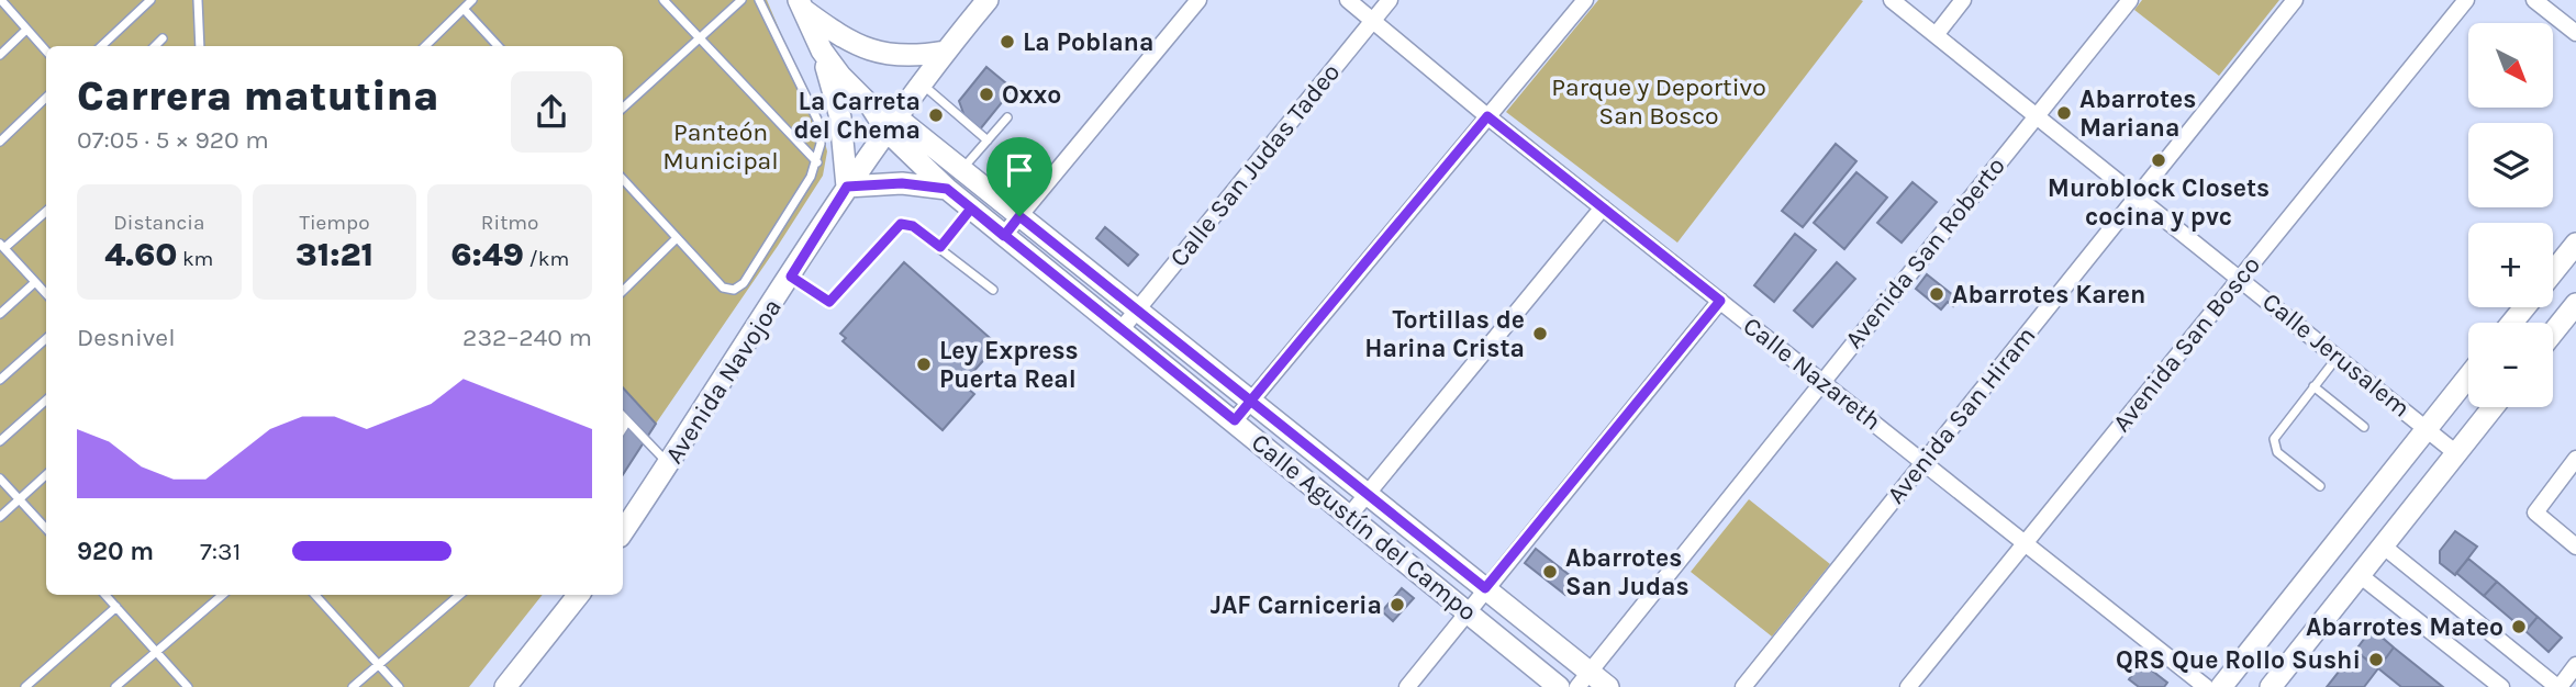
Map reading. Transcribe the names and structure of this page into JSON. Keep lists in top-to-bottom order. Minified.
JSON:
{"streets":{"street":["Calle San Judas Tadeo","Avenida San Roberto","Avenida San Bosco","Calle Jerusalem","Calle Nazareth","Avenida Navojoa","Avenida San Hiram","Calle Agustín del Campo"]},"crossings":[["Calle San Judas Tadeo","Calle Nazareth"],["Calle San Judas Tadeo","Calle Agustín del Campo"],["Avenida San Roberto","Calle Jerusalem"],["Avenida San Roberto","Calle Nazareth"],["Avenida San Roberto","Calle Agustín del Campo"],["Avenida San Bosco","Calle Jerusalem"],["Avenida San Bosco","Calle Nazareth"],["Calle Jerusalem","Avenida San Hiram"],["Calle Nazareth","Avenida San Hiram"],["Avenida Navojoa","Calle Agustín del Campo"]],"parks":["Parque y Deportivo San Bosco","Panteón Municipal"],"places":["La Poblana","Oxxo","Abarrotes Mariana","La Carreta del Chema","Muroblock Closets cocina y pvc","Abarrotes Karen","Tortillas de Harina Crista","Ley Express Puerta Real","Abarrotes San Judas","JAF Carniceria","Abarrotes Mateo","QRS Que Rollo Sushi"],"north":"bottom right","page":{"map_buttons":["+","−"],"heading":["Carrera matutina","07:05 · 5 × 920 m"],"stats":[["Distancia","4.60 km"],["Tiempo","31:21"],["Ritmo","6:49 /km"]],"chart":["Desnivel","232–240 m"],"list":[{"name":"920 m","note":"7:31"}]}}
